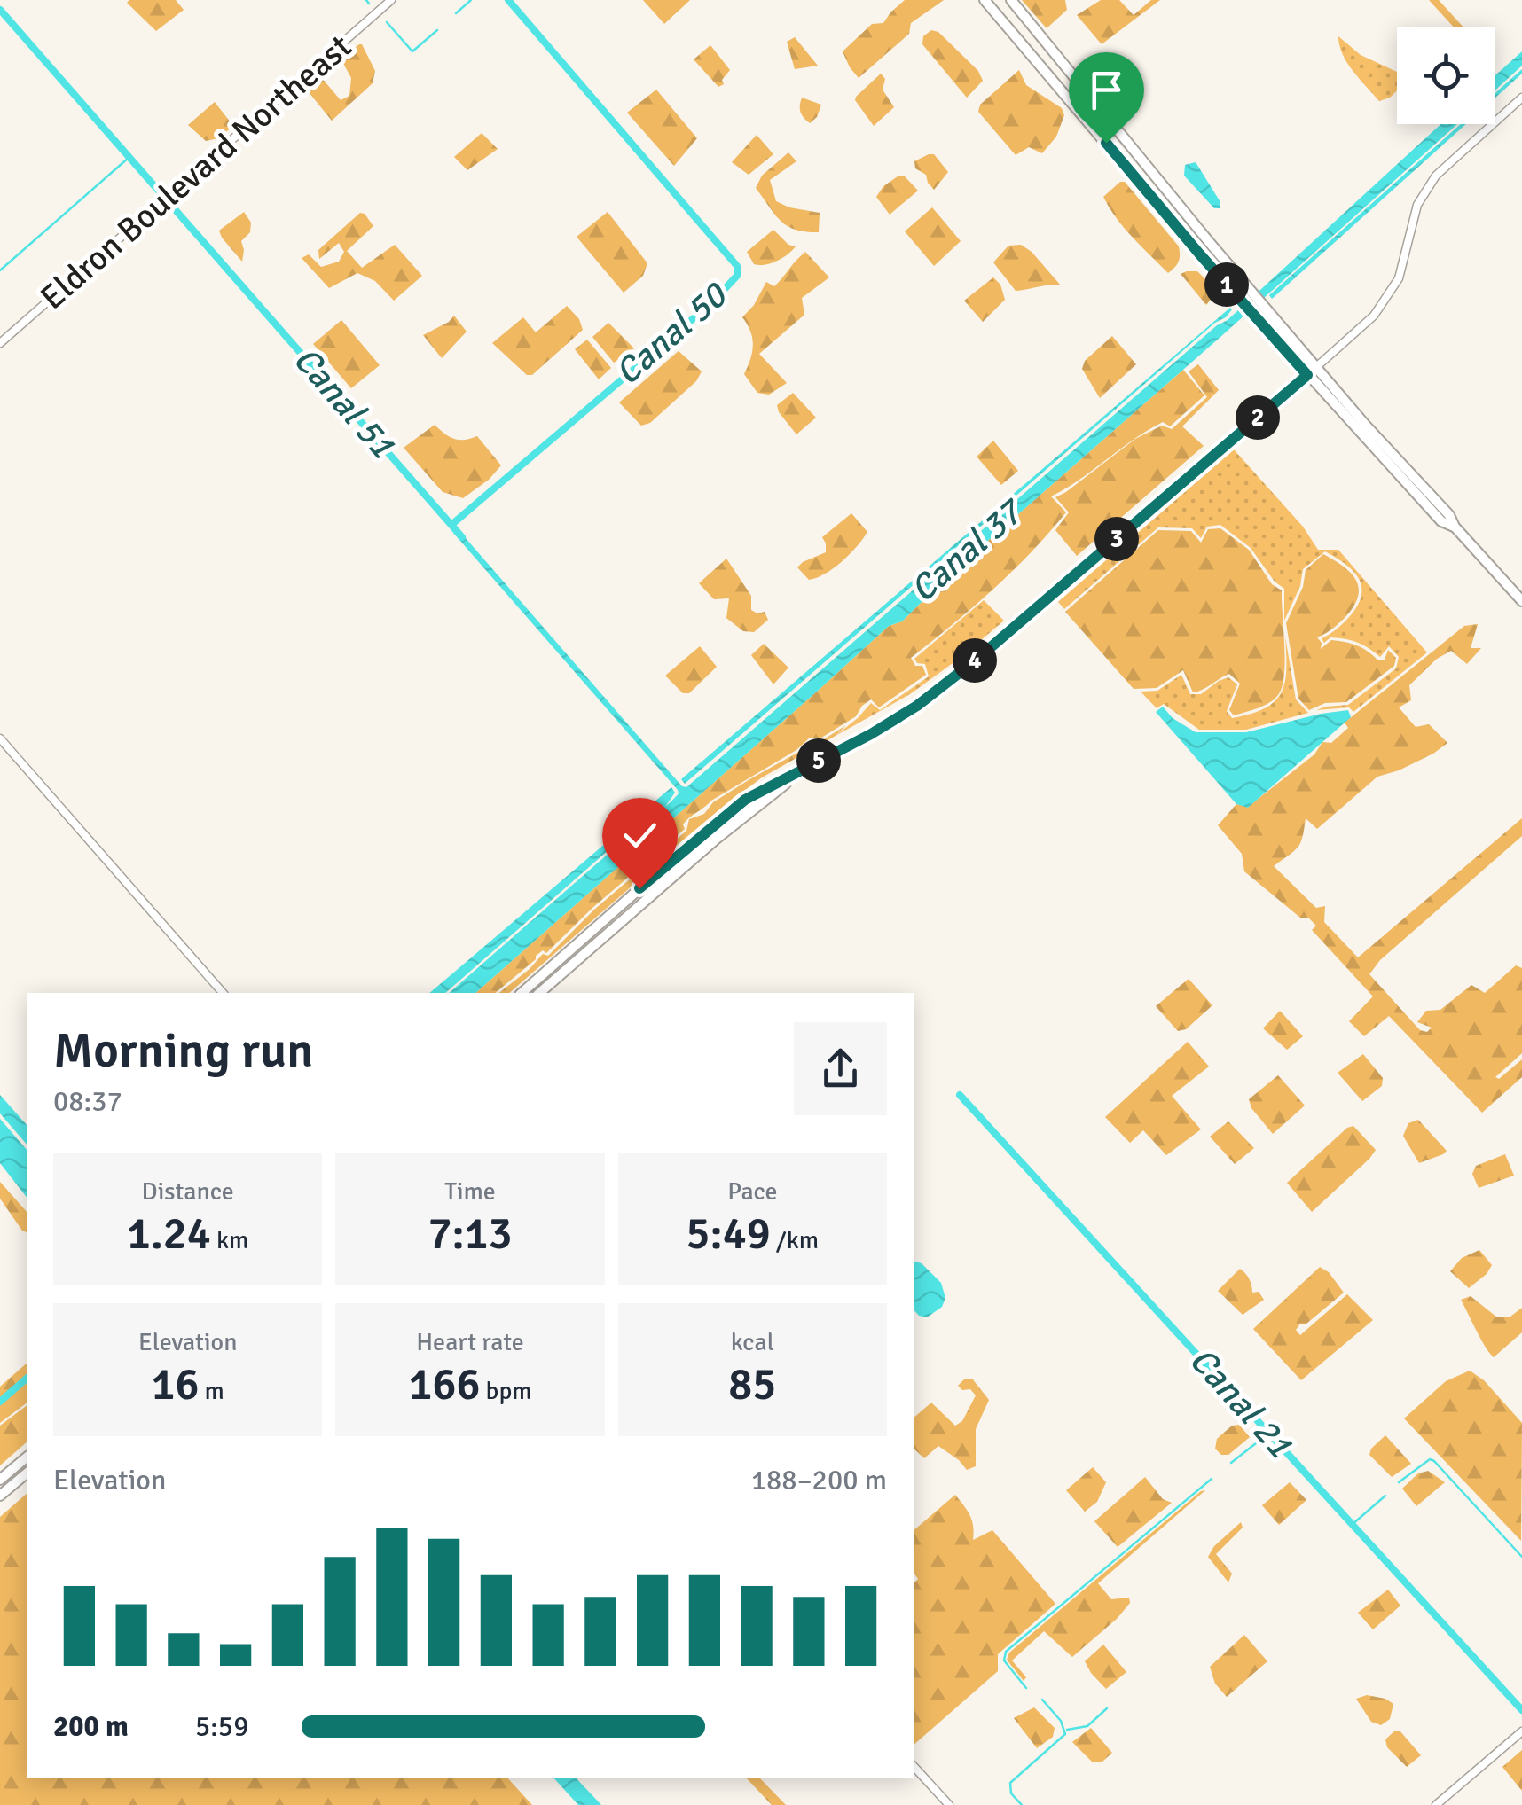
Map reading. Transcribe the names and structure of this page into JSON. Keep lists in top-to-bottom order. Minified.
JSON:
{"streets":{"street":["Eldron Boulevard Northeast"]},"water":["Canal 50","Canal 51","Canal 37","Canal 21"],"page":{"pins":["1","2","3","4","5"],"heading":["Morning run","08:37"],"stats":[["Distance","1.24 km"],["Time","7:13"],["Pace","5:49 /km"],["Elevation","16 m"],["Heart rate","166 bpm"],["kcal","85"]],"chart":["Elevation","188–200 m"],"list":[{"name":"200 m","note":"5:59"}]}}
